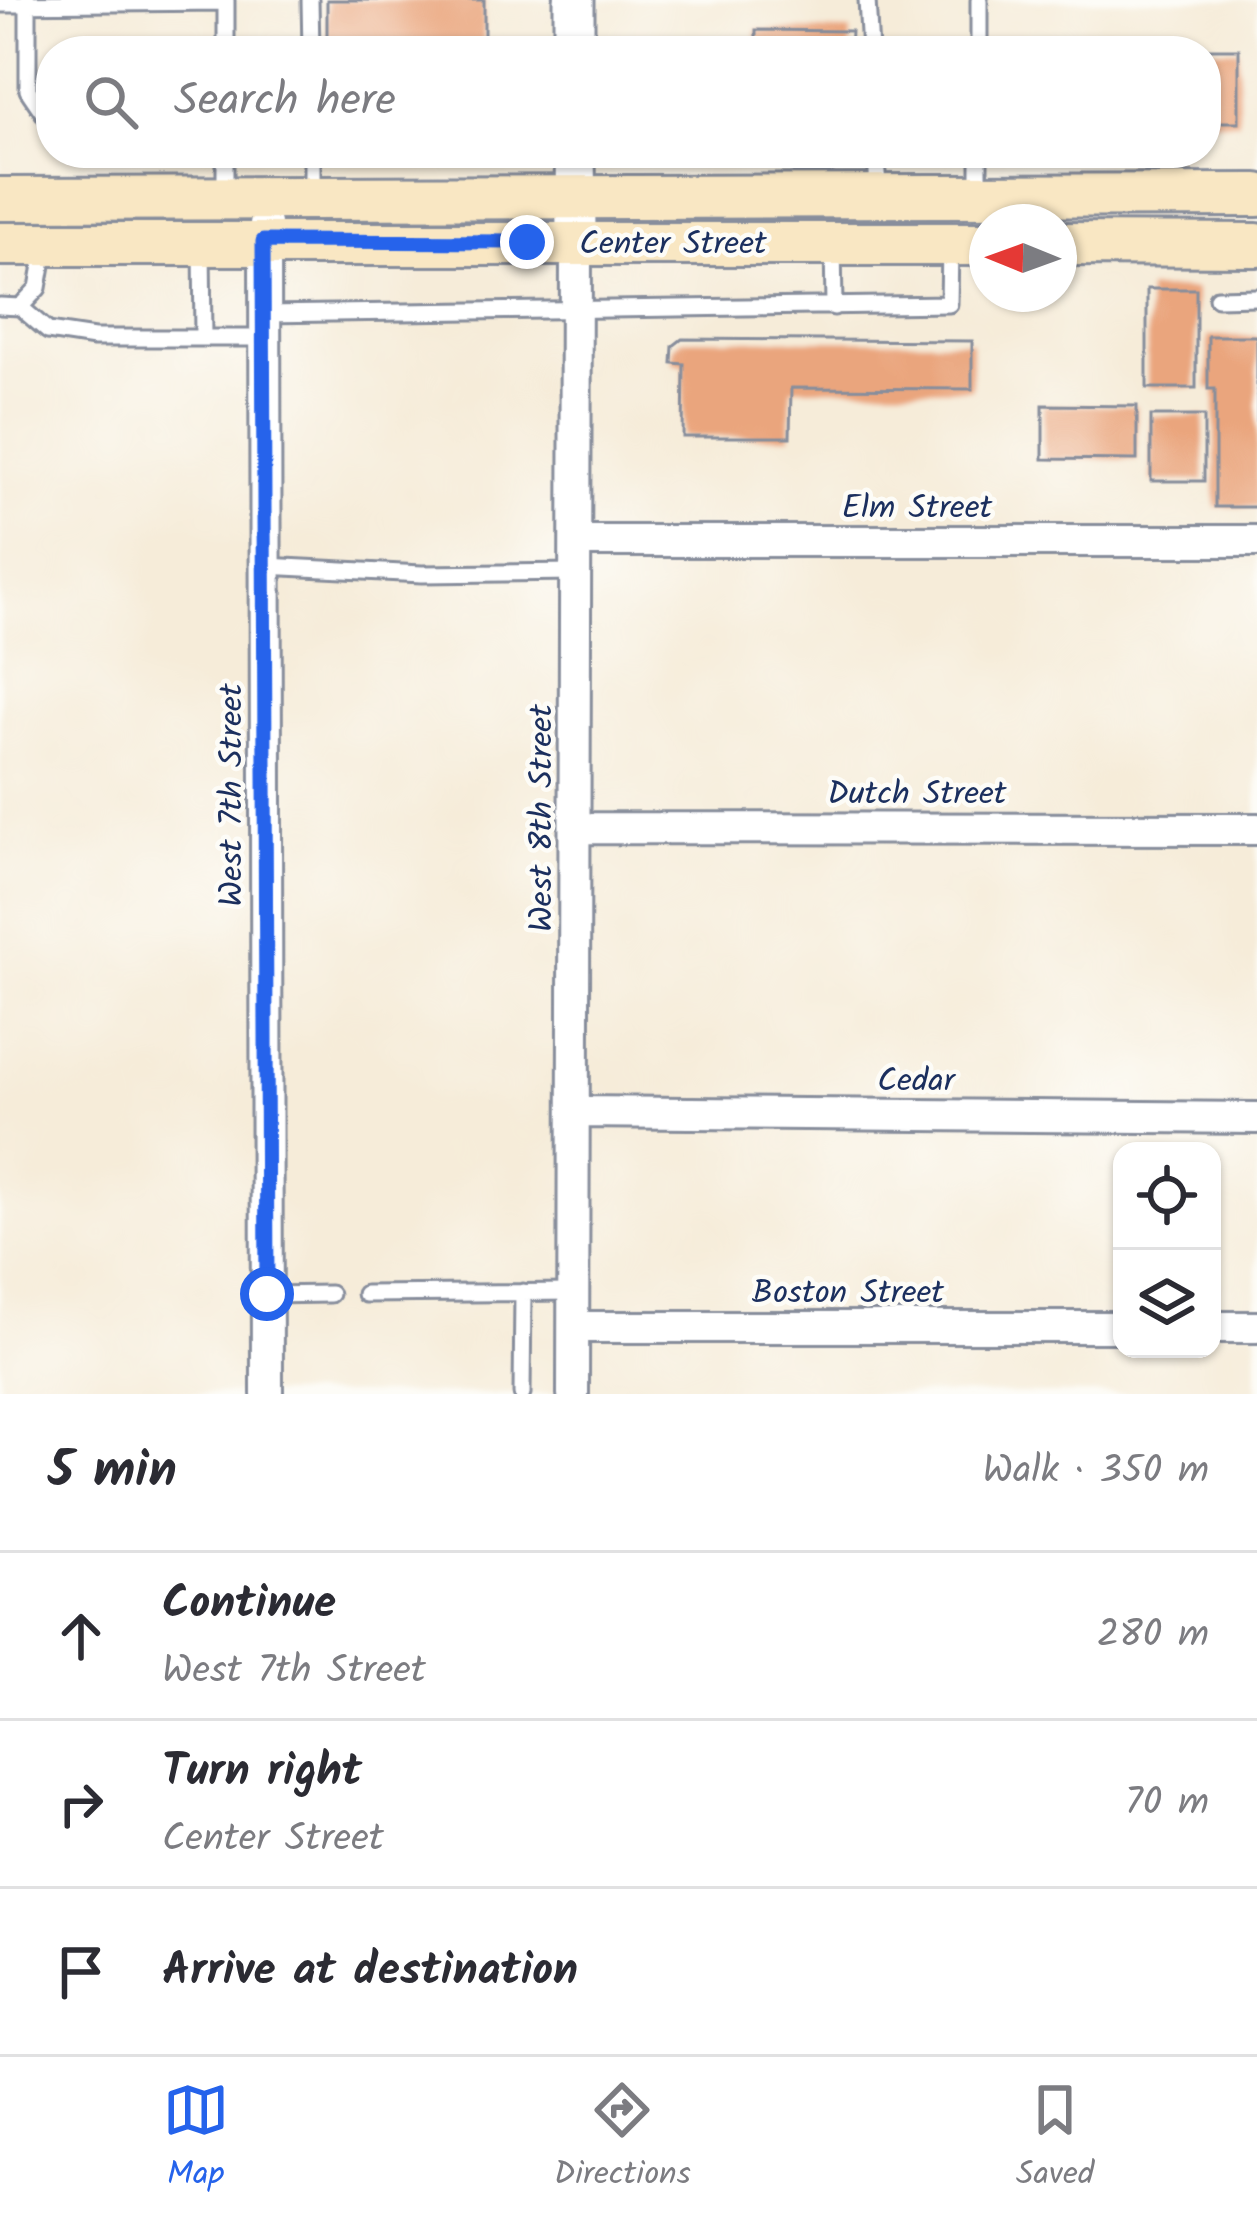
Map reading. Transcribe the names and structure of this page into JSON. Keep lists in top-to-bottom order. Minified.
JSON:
{"streets":{"main road":["Center Street"],"street":["Elm Street","Dutch Street","West 7th Street","West 8th Street","Cedar","Boston Street"]},"crossings":[["Center Street","West 7th Street"],["Center Street","West 8th Street"],["Elm Street","West 8th Street"],["Dutch Street","West 8th Street"],["West 8th Street","Cedar"],["West 8th Street","Boston Street"]],"north":"left","page":{"search":"Search here","heading":["5 min","Walk · 350 m"],"list":[["Continue","West 7th Street","280 m"],["Turn right","Center Street","70 m"],"Arrive at destination"],"nav":["Map","Directions","Saved"]}}
